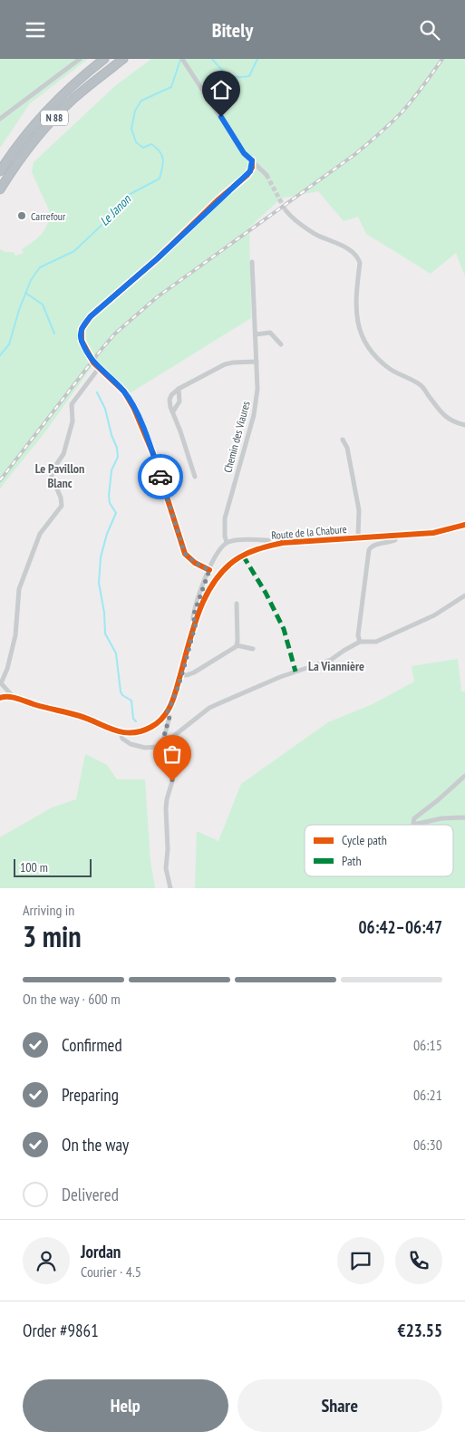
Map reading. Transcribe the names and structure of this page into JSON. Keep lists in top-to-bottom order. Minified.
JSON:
{"streets":{"highway":["N 88"],"main road":["Route de la Chabure"],"street":["Chemin des Viaures"]},"districts":["Le Pavillon Blanc","La Viannière"],"water":["Le Janon"],"places":["Carrefour"],"legend":["Cycle path","Path"],"scale_bar":"100 m","page":{"header":"Bitely","scale":"100 m","heading":["3 min","Arriving in","06:42–06:47"],"panel":["Jordan","Courier · 4.5","Order #9861","€23.55"],"bar":"On the way · 600 m","list":[["Confirmed","06:15"],["Preparing","06:21"],["On the way","06:30"],"Delivered"],"buttons":["Help","Share"]}}
